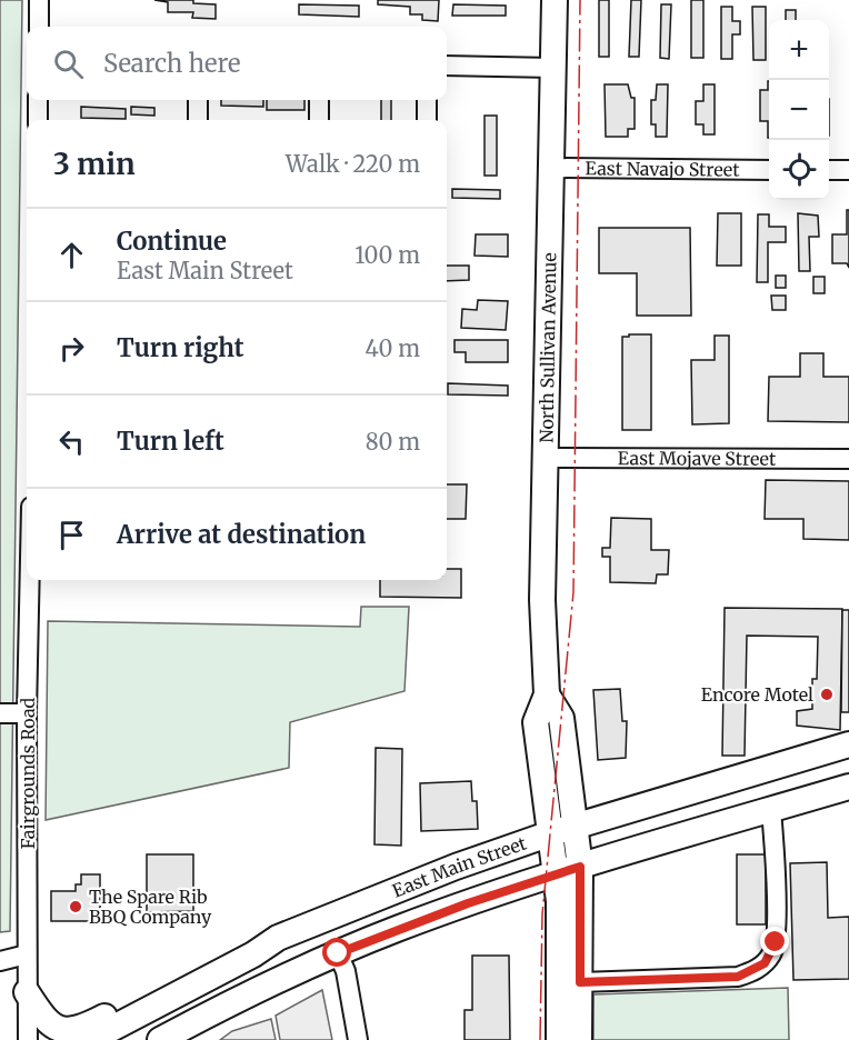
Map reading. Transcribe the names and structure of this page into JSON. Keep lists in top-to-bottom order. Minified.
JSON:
{"streets":{"main road":["North Sullivan Avenue","East Main Street"],"street":["East Navajo Street","East Mojave Street","Fairgrounds Road"]},"crossings":[["East Navajo Street","North Sullivan Avenue"],["North Sullivan Avenue","East Mojave Street"],["North Sullivan Avenue","East Main Street"]],"places":["Encore Motel","The Spare Rib BBQ Company"],"page":{"map_buttons":["+","−"],"search":"Search here","heading":["3 min","Walk · 220 m"],"list":[["Continue","East Main Street","100 m"],["Turn right","40 m"],["Turn left","80 m"],"Arrive at destination"]}}
